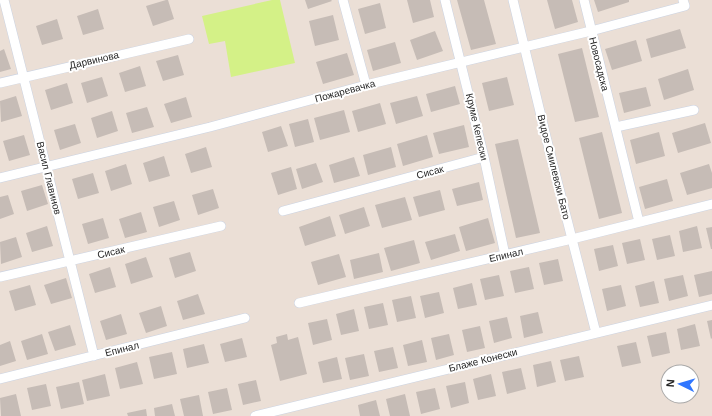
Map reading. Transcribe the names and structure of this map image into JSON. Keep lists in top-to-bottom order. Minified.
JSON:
{"streets":{"street":["Дарвинова","Новосадска","Пожаревачка","Круме Кепески","Видое Смилевски Бато","Сисак","Васил Главинов","Епинал","Блаже Конески"]},"crossings":[["Дарвинова","Васил Главинов"],["Новосадска","Пожаревачка"],["Новосадска","Епинал"],["Пожаревачка","Круме Кепески"],["Пожаревачка","Видое Смилевски Бато"],["Пожаревачка","Васил Главинов"],["Круме Кепески","Сисак"],["Круме Кепески","Епинал"],["Видое Смилевски Бато","Епинал"],["Видое Смилевски Бато","Блаже Конески"],["Сисак","Васил Главинов"],["Васил Главинов","Епинал"]],"north":"left"}
